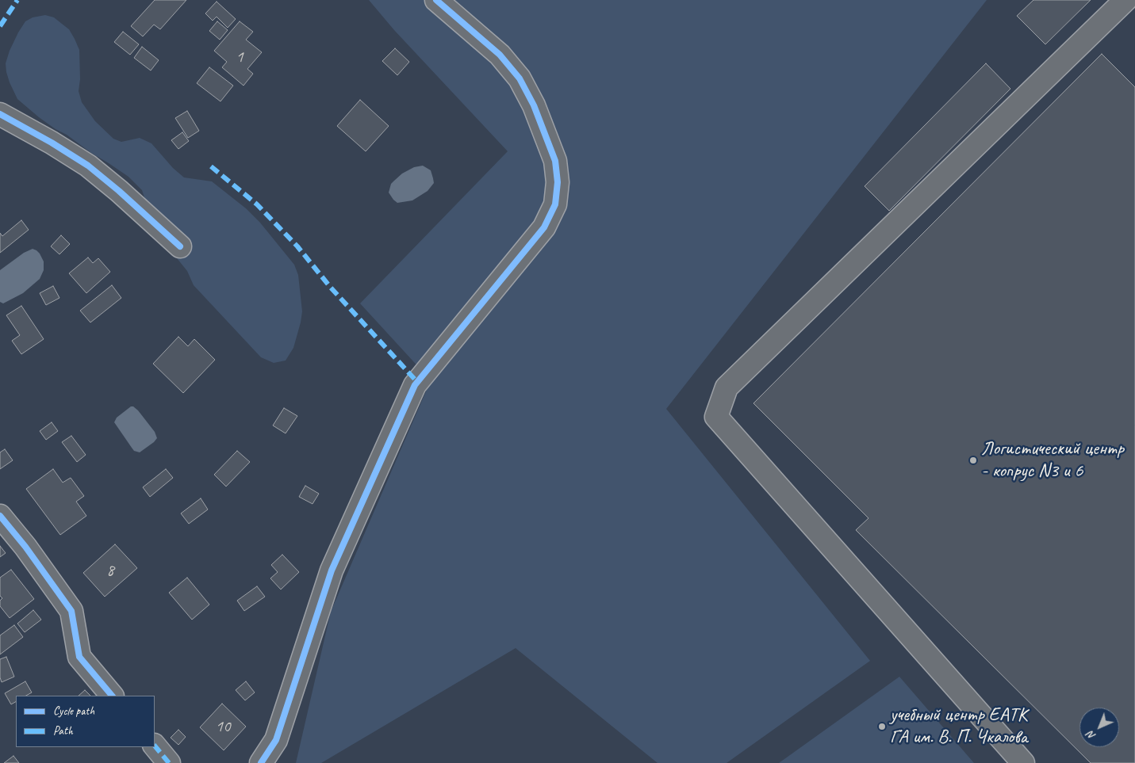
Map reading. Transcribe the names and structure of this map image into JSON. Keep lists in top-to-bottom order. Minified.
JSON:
{"places":["Логистический центр - копрус N3 и 6","учебный центр ЕАТК ГА им. В. П. Чкалова"],"house_numbers":["1","8","10"],"legend":["Cycle path","Path"],"north":"bottom left"}
